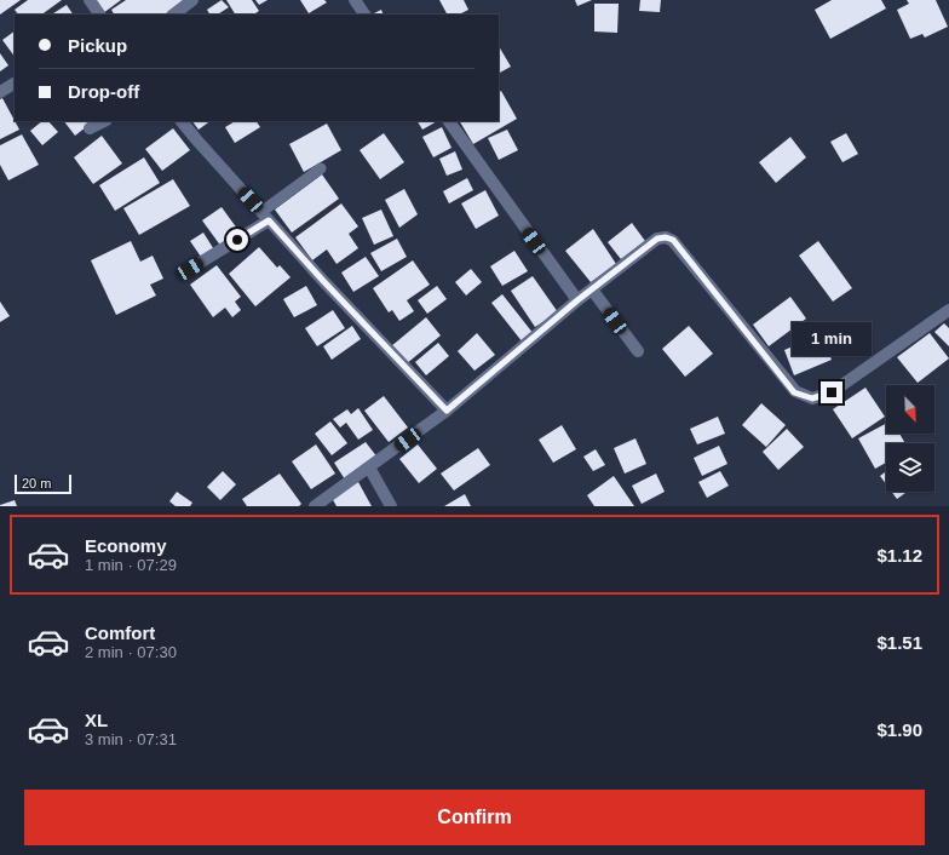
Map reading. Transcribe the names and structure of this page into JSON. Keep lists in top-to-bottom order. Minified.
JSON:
{"scale_bar":"20 m","north":"bottom right","page":{"banner":["Pickup","Drop-off"],"bubble":"1 min","scale":"20 m","list":[{"name":"Economy","note":"1 min · 07:29","value":"$1.12"},{"name":"Comfort","note":"2 min · 07:30","value":"$1.51"},{"name":"XL","note":"3 min · 07:31","value":"$1.90"}],"buttons":"Confirm"}}
